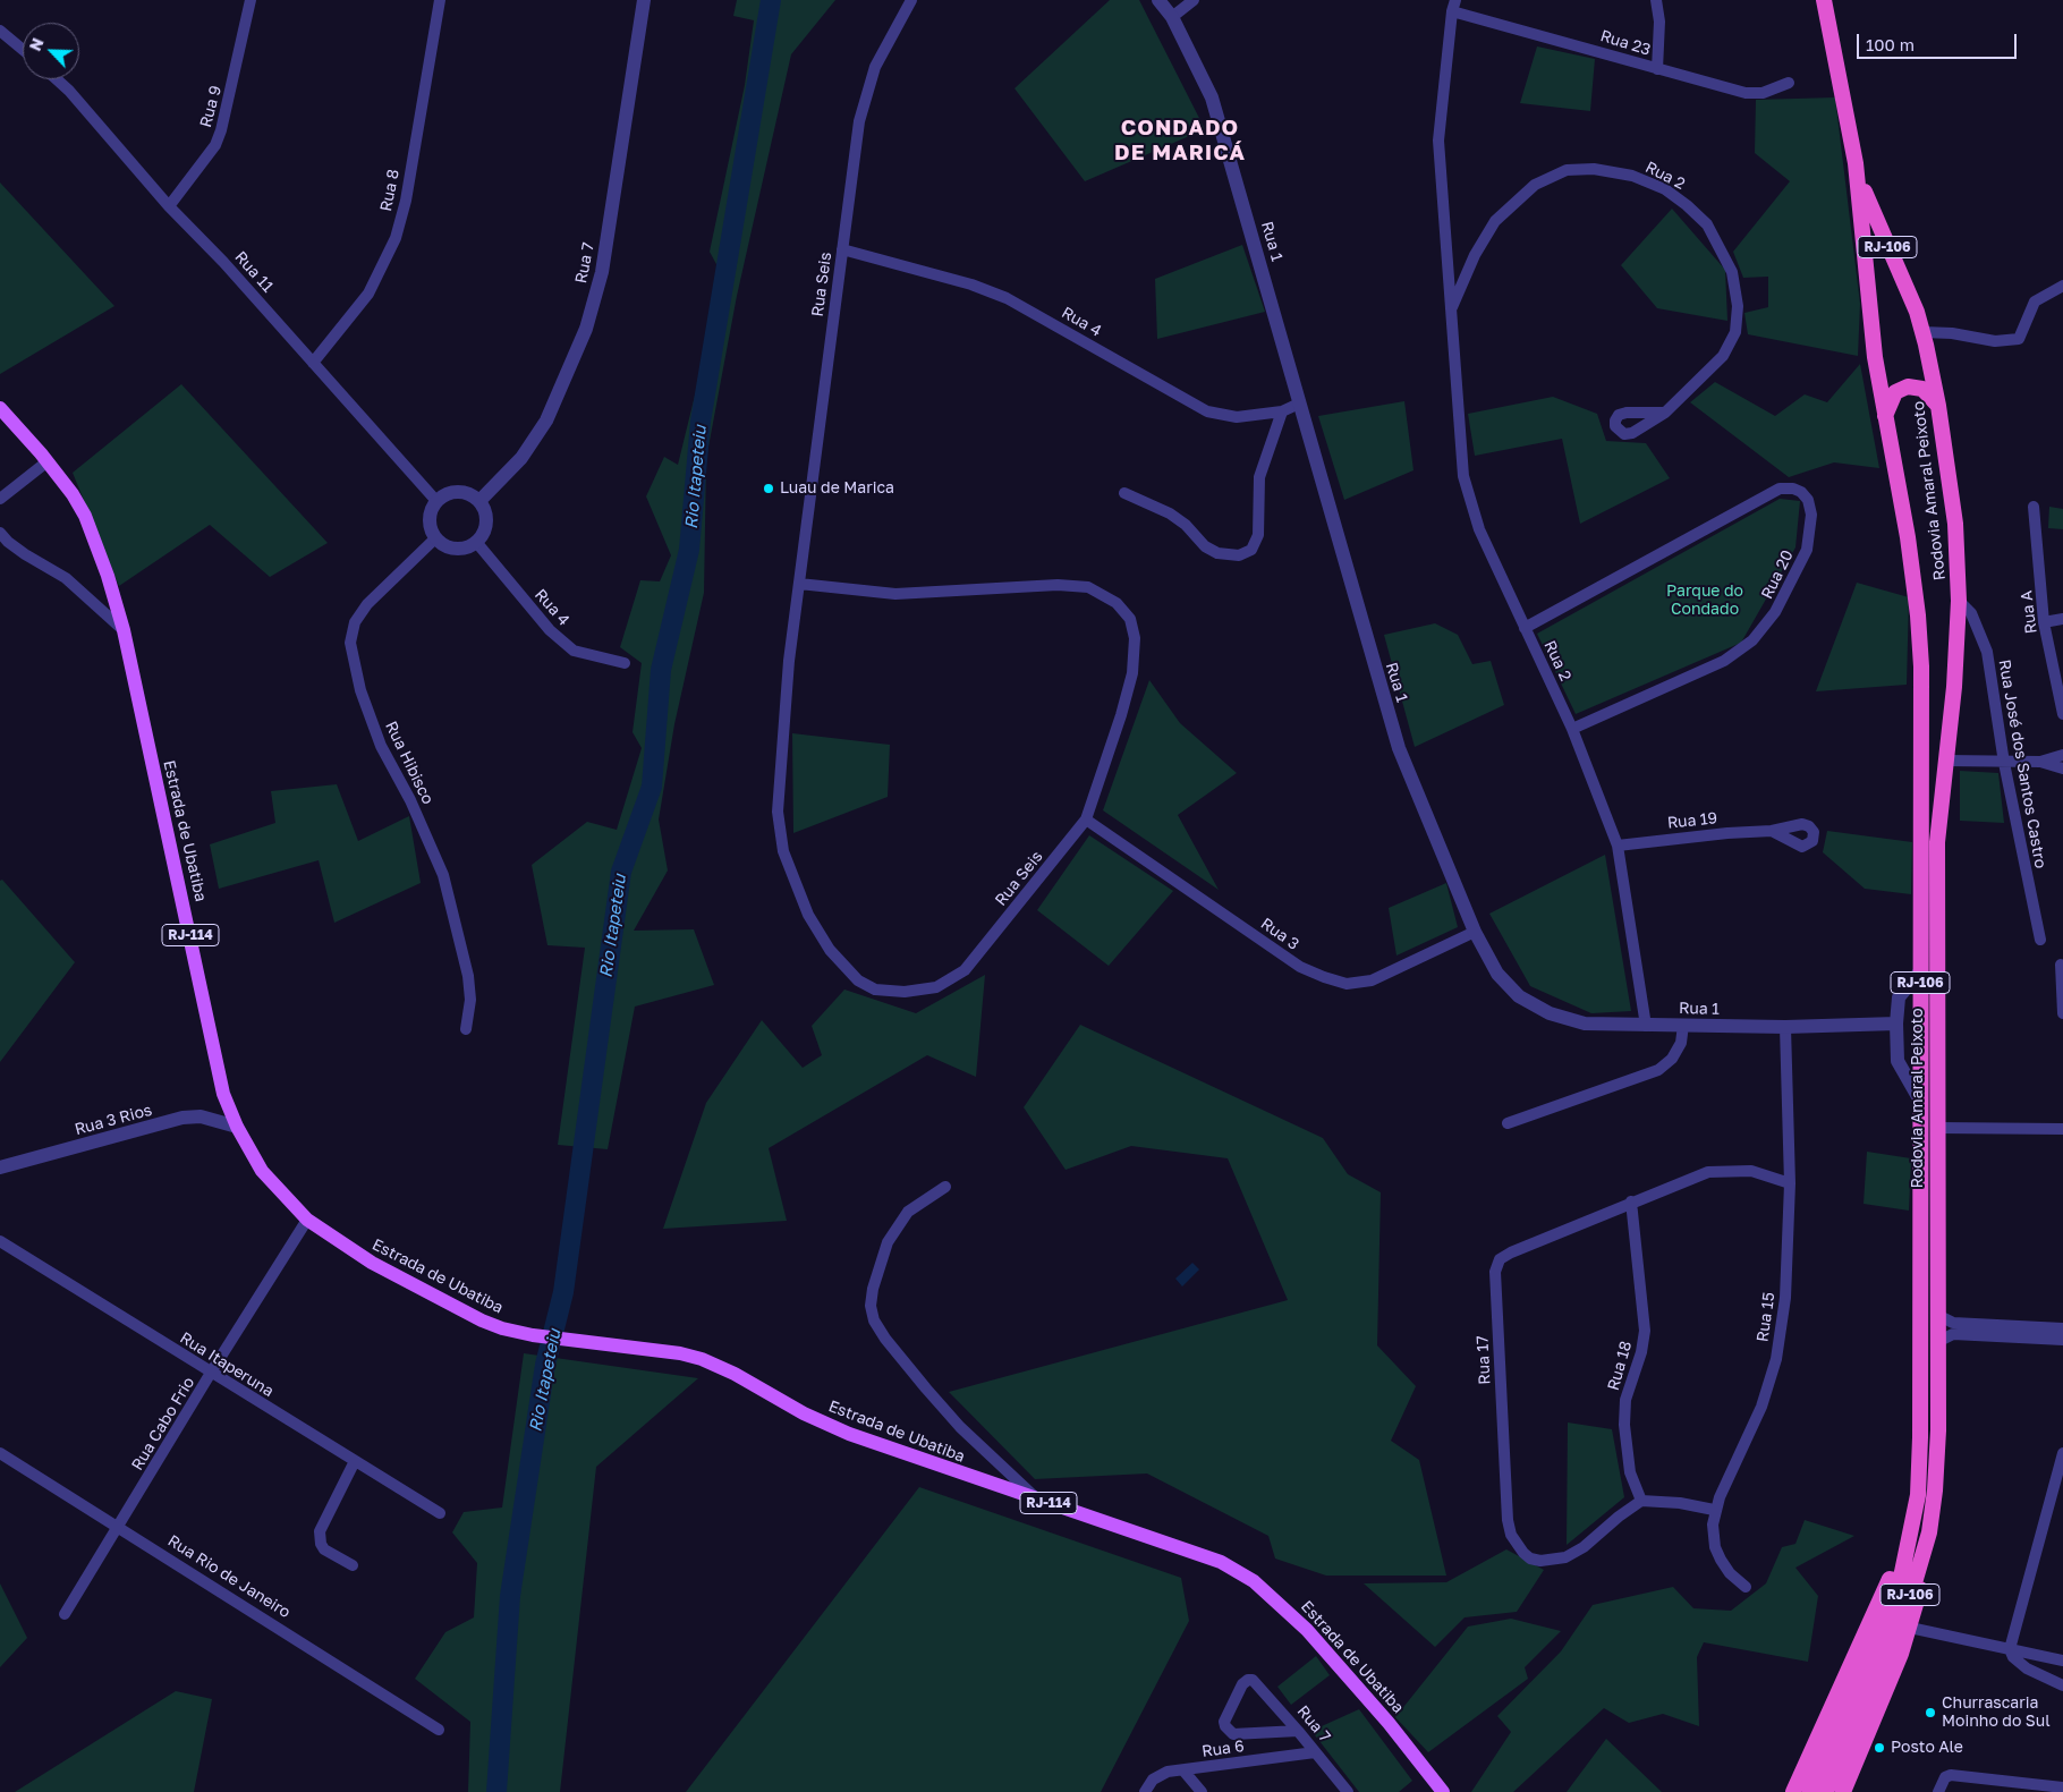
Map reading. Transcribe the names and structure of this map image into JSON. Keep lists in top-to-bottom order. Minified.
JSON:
{"streets":{"highway":["RJ-106","Rodovia Amaral Peixoto"],"main road":["Estrada de Ubatiba","RJ-114"],"street":["Rua 23","Rua 9","Rua 2","Rua 8","Rua 1","Rua 7","Rua 11","Rua Seis","Rua 4","Rua 20","Rua A","Rua Hibisco","Rua José dos Santos Castro","Rua 19","Rua 3","Rua 3 Rios","Rua 15","Rua 17","Rua Itaperuna","Rua 18","Rua Cabo Frio","Rua Rio de Janeiro","Rua 6"]},"crossings":[["Rua 23","Rua 2"],["Rua 9","Rua 11"],["Rua 2","Rua 1"],["Rua 2","Rua 20"],["Rua 2","Rua 19"],["Rua 8","Rua 11"],["Rua 1","Rua 4"],["Rua 1","Rua 3"],["Rua 1","Rua 15"],["Rua 7","Rua 11"],["Rua 7","Rua 4"],["Rua 7","Rua Hibisco"],["Rua 7","Rua 6"],["Rua 11","Rua 4"],["Rua 11","Rua Hibisco"],["Rua Seis","Rua 4"],["Rua Seis","Rua 3"],["Rua 4","Rua Hibisco"],["Rodovia Amaral Peixoto","Rua José dos Santos Castro"],["Estrada de Ubatiba","Rua 3 Rios"],["Estrada de Ubatiba","Rua Cabo Frio"],["Rua 15","Rua 17"],["Rua 17","Rua 18"],["Rua Itaperuna","Rua Cabo Frio"],["Rua Cabo Frio","Rua Rio de Janeiro"]],"districts":["CONDADO DE MARICÁ"],"water":["Rio Itapeteiu"],"parks":["Parque do Condado"],"places":["Luau de Marica","Churrascaria Moinho do Sul","Posto Ale"],"scale_bar":"100 m","north":"top left"}
